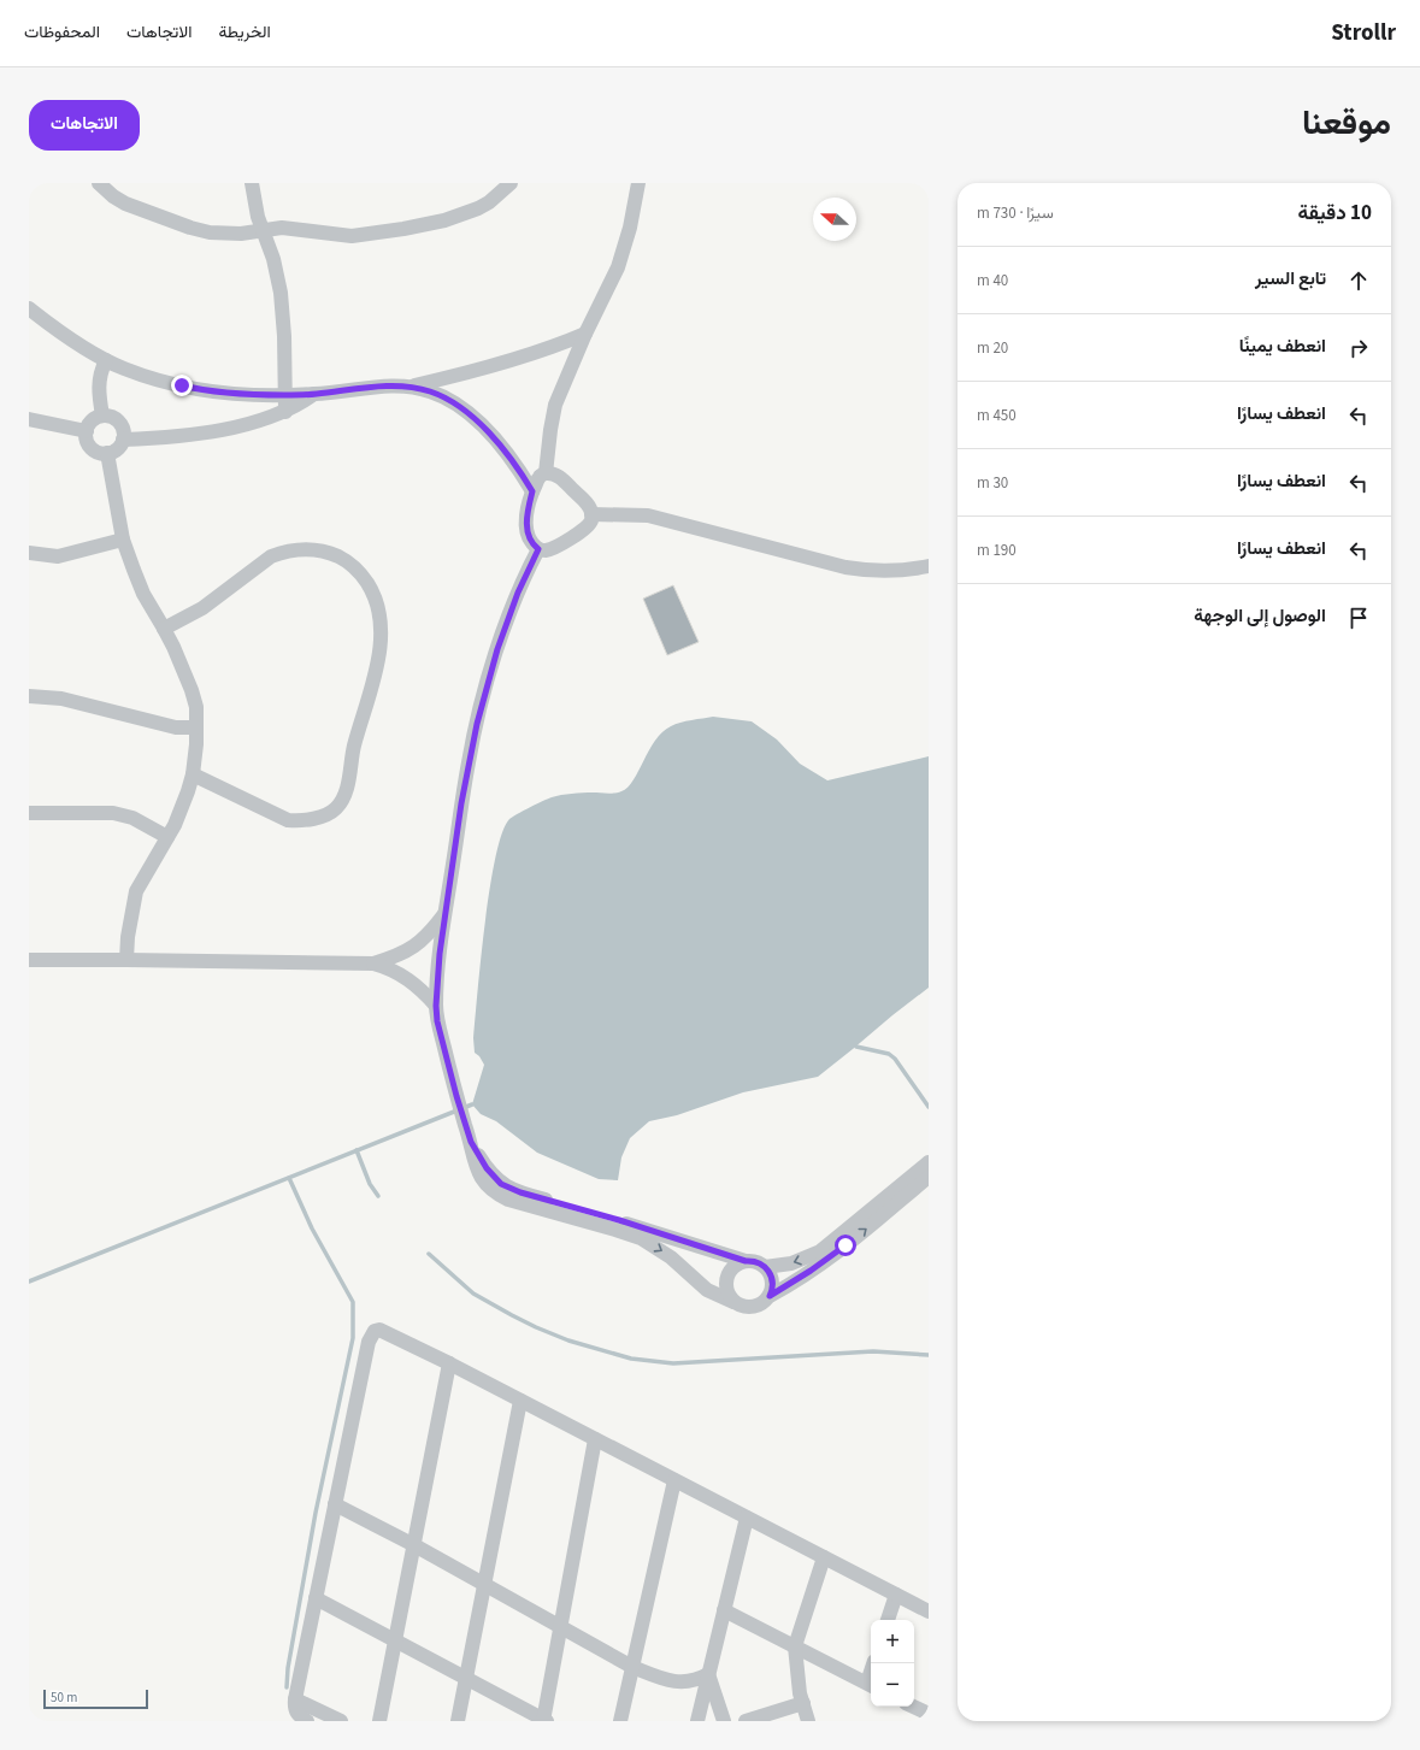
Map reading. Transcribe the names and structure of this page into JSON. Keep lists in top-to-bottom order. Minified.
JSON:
{"scale_bar":"50 m","north":"left","page":{"header":"Strollr","nav":["الخريطة","الاتجاهات","المحفوظات"],"title":"موقعنا","buttons":"الاتجاهات","heading":["10 دقيقة","سيرًا · 730 m"],"list":[["تابع السير","40 m"],["انعطف يمينًا","20 m"],["انعطف يسارًا","450 m"],["انعطف يسارًا","30 m"],["انعطف يسارًا","190 m"],"الوصول إلى الوجهة"],"map_buttons":["+","−"],"scale":"50 m"}}
